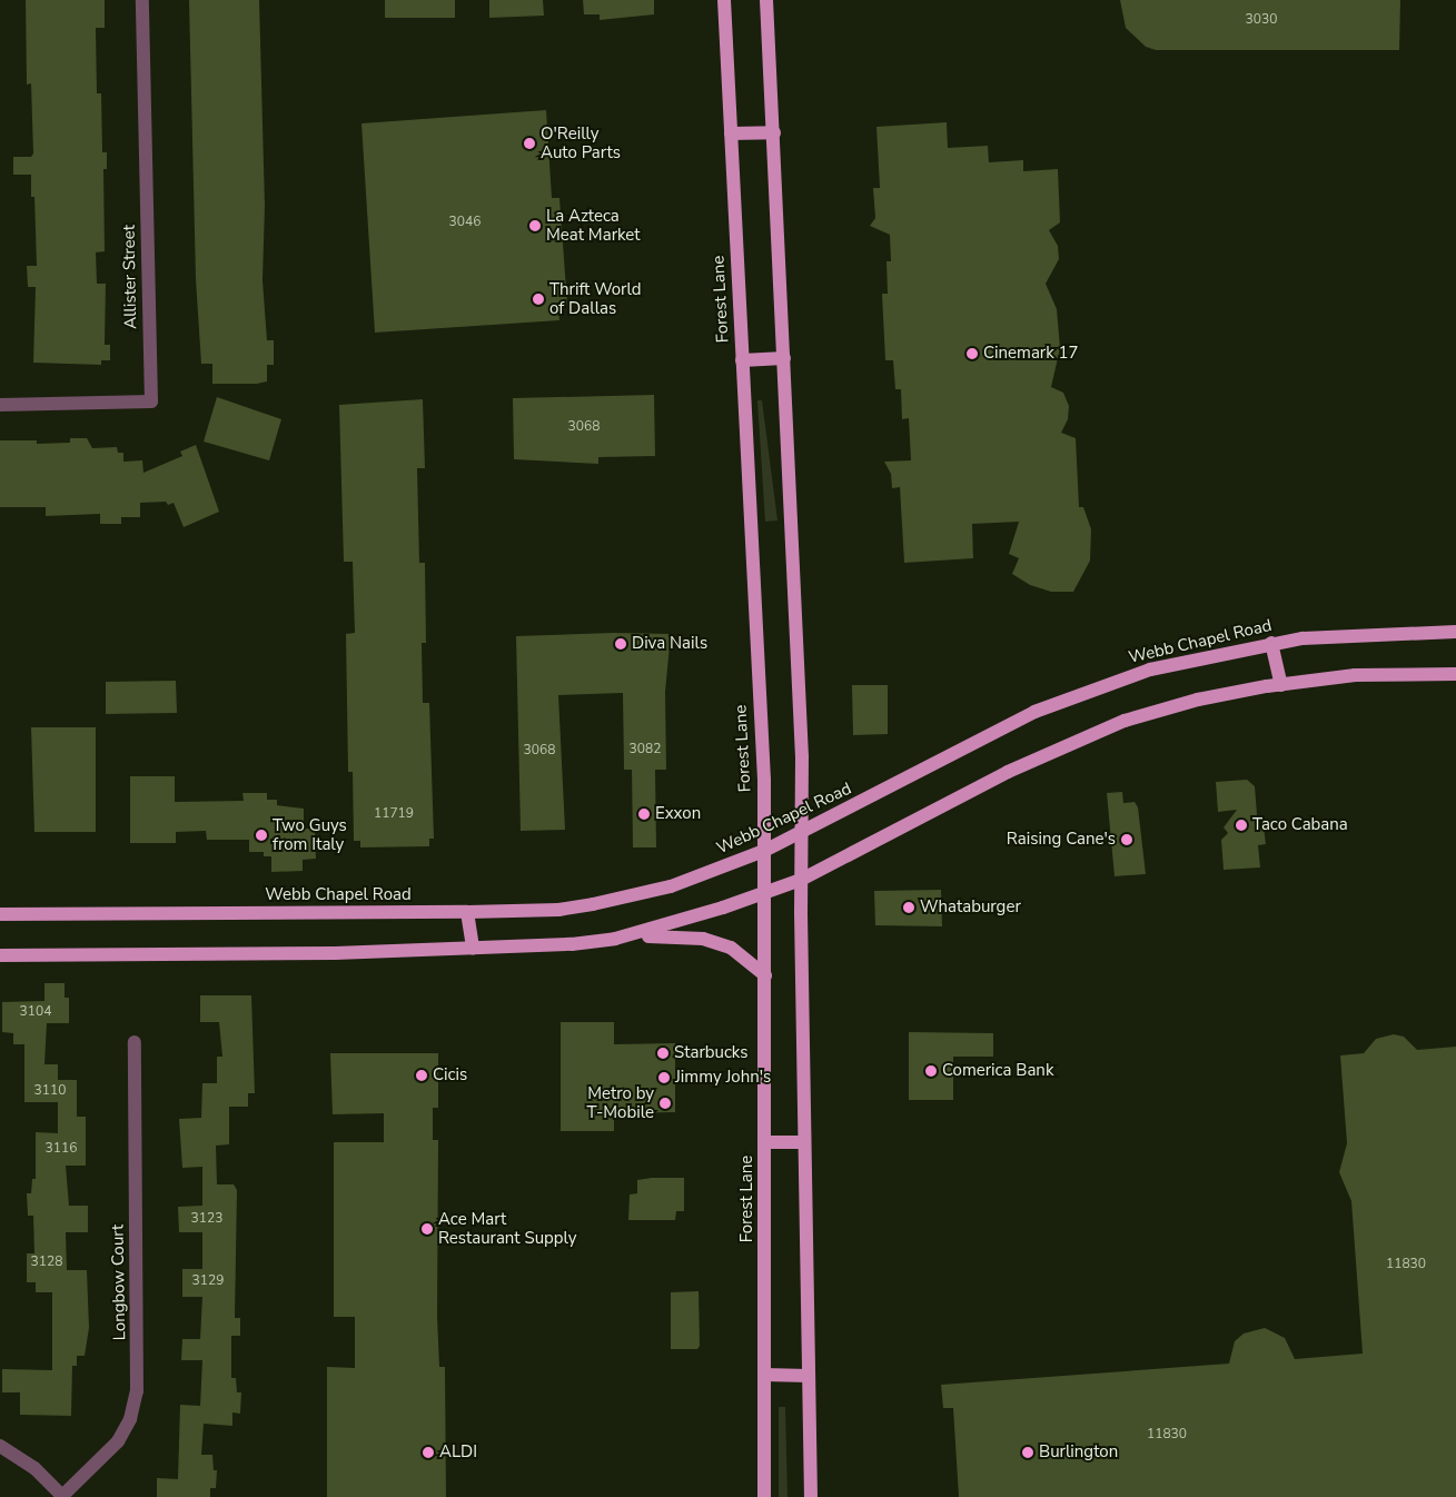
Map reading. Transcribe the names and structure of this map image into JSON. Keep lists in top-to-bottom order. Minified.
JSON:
{"streets":{"main road":["Forest Lane","Webb Chapel Road"],"street":["Allister Street","Longbow Court"]},"crossings":[["Forest Lane","Webb Chapel Road"]],"places":["O'Reilly Auto Parts","La Azteca Meat Market","Thrift World of Dallas","Cinemark 17","Diva Nails","Exxon","Taco Cabana","Two Guys from Italy","Raising Cane's","Whataburger","Starbucks","Comerica Bank","Cicis","Jimmy John's","Metro by T-Mobile","Ace Mart Restaurant Supply","ALDI","Burlington"],"house_numbers":["3030","3046","3068","3082","3068","11719","3104","3110","3116","3123","3128","11830","3129","11830"]}
